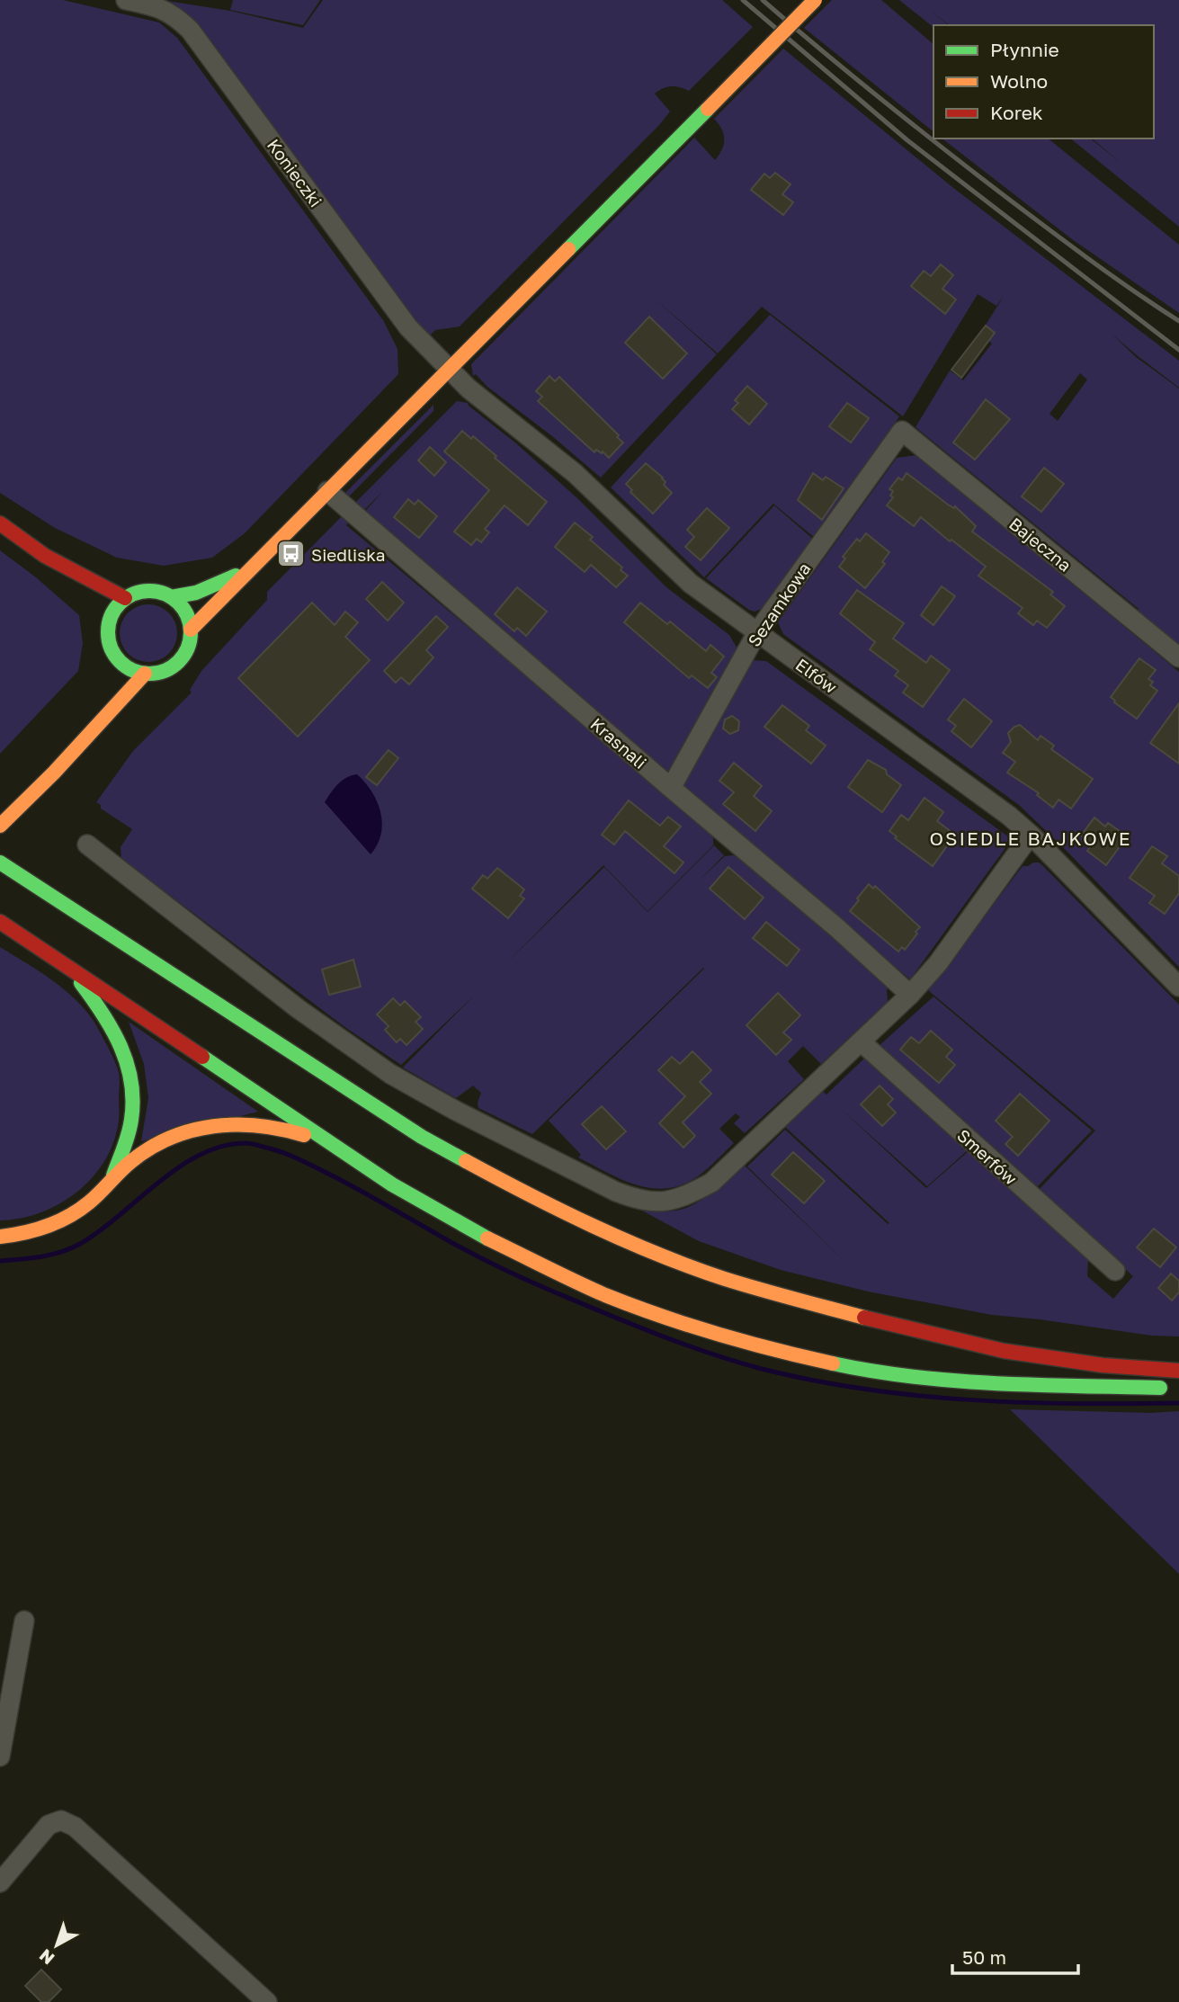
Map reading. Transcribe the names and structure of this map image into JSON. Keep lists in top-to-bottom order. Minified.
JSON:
{"streets":{"street":["Konieczki","Bajeczna","Sezamkowa","Elfów","Krasnali","Smerfów"]},"crossings":[["Konieczki","Elfów"],["Bajeczna","Sezamkowa"],["Sezamkowa","Elfów"],["Sezamkowa","Krasnali"]],"districts":["OSIEDLE BAJKOWE"],"places":{"bus stop":["Siedliska"]},"legend":["Płynnie","Wolno","Korek"],"scale_bar":"50 m","north":"bottom left"}
